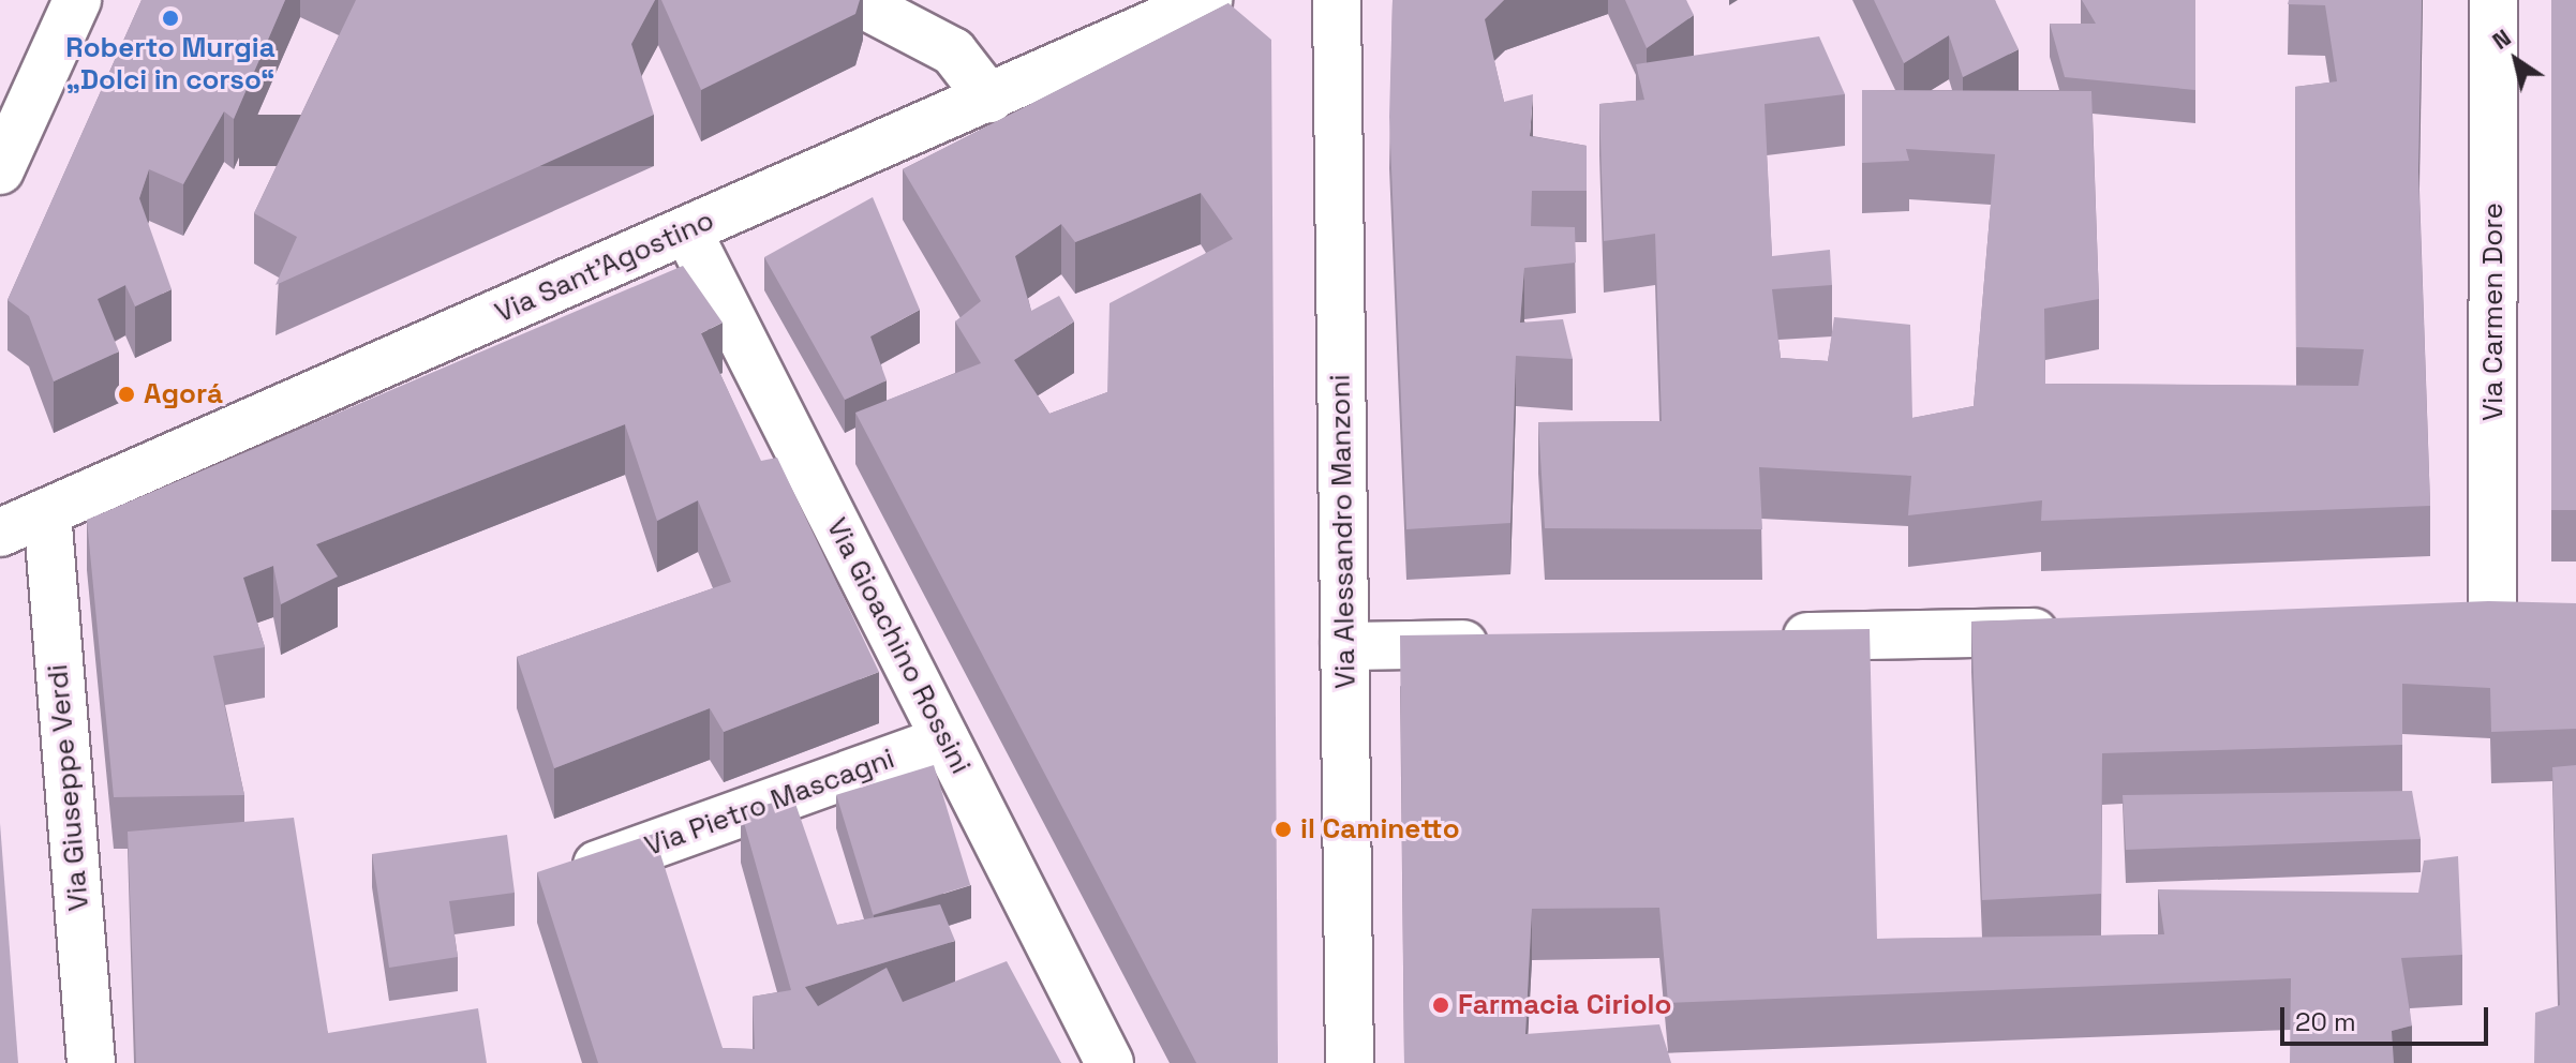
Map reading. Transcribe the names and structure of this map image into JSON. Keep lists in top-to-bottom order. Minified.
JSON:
{"streets":{"street":["Via Sant'Agostino","Via Carmen Dore","Via Alessandro Manzoni","Via Gioachino Rossini","Via Giuseppe Verdi","Via Pietro Mascagni"]},"crossings":[["Via Sant'Agostino","Via Gioachino Rossini"],["Via Sant'Agostino","Via Giuseppe Verdi"],["Via Gioachino Rossini","Via Pietro Mascagni"]],"places":["Roberto Murgia „Dolci in corso“","Agorá","il Caminetto","Farmacia Ciriolo"],"scale_bar":"20 m","north":"top left"}
